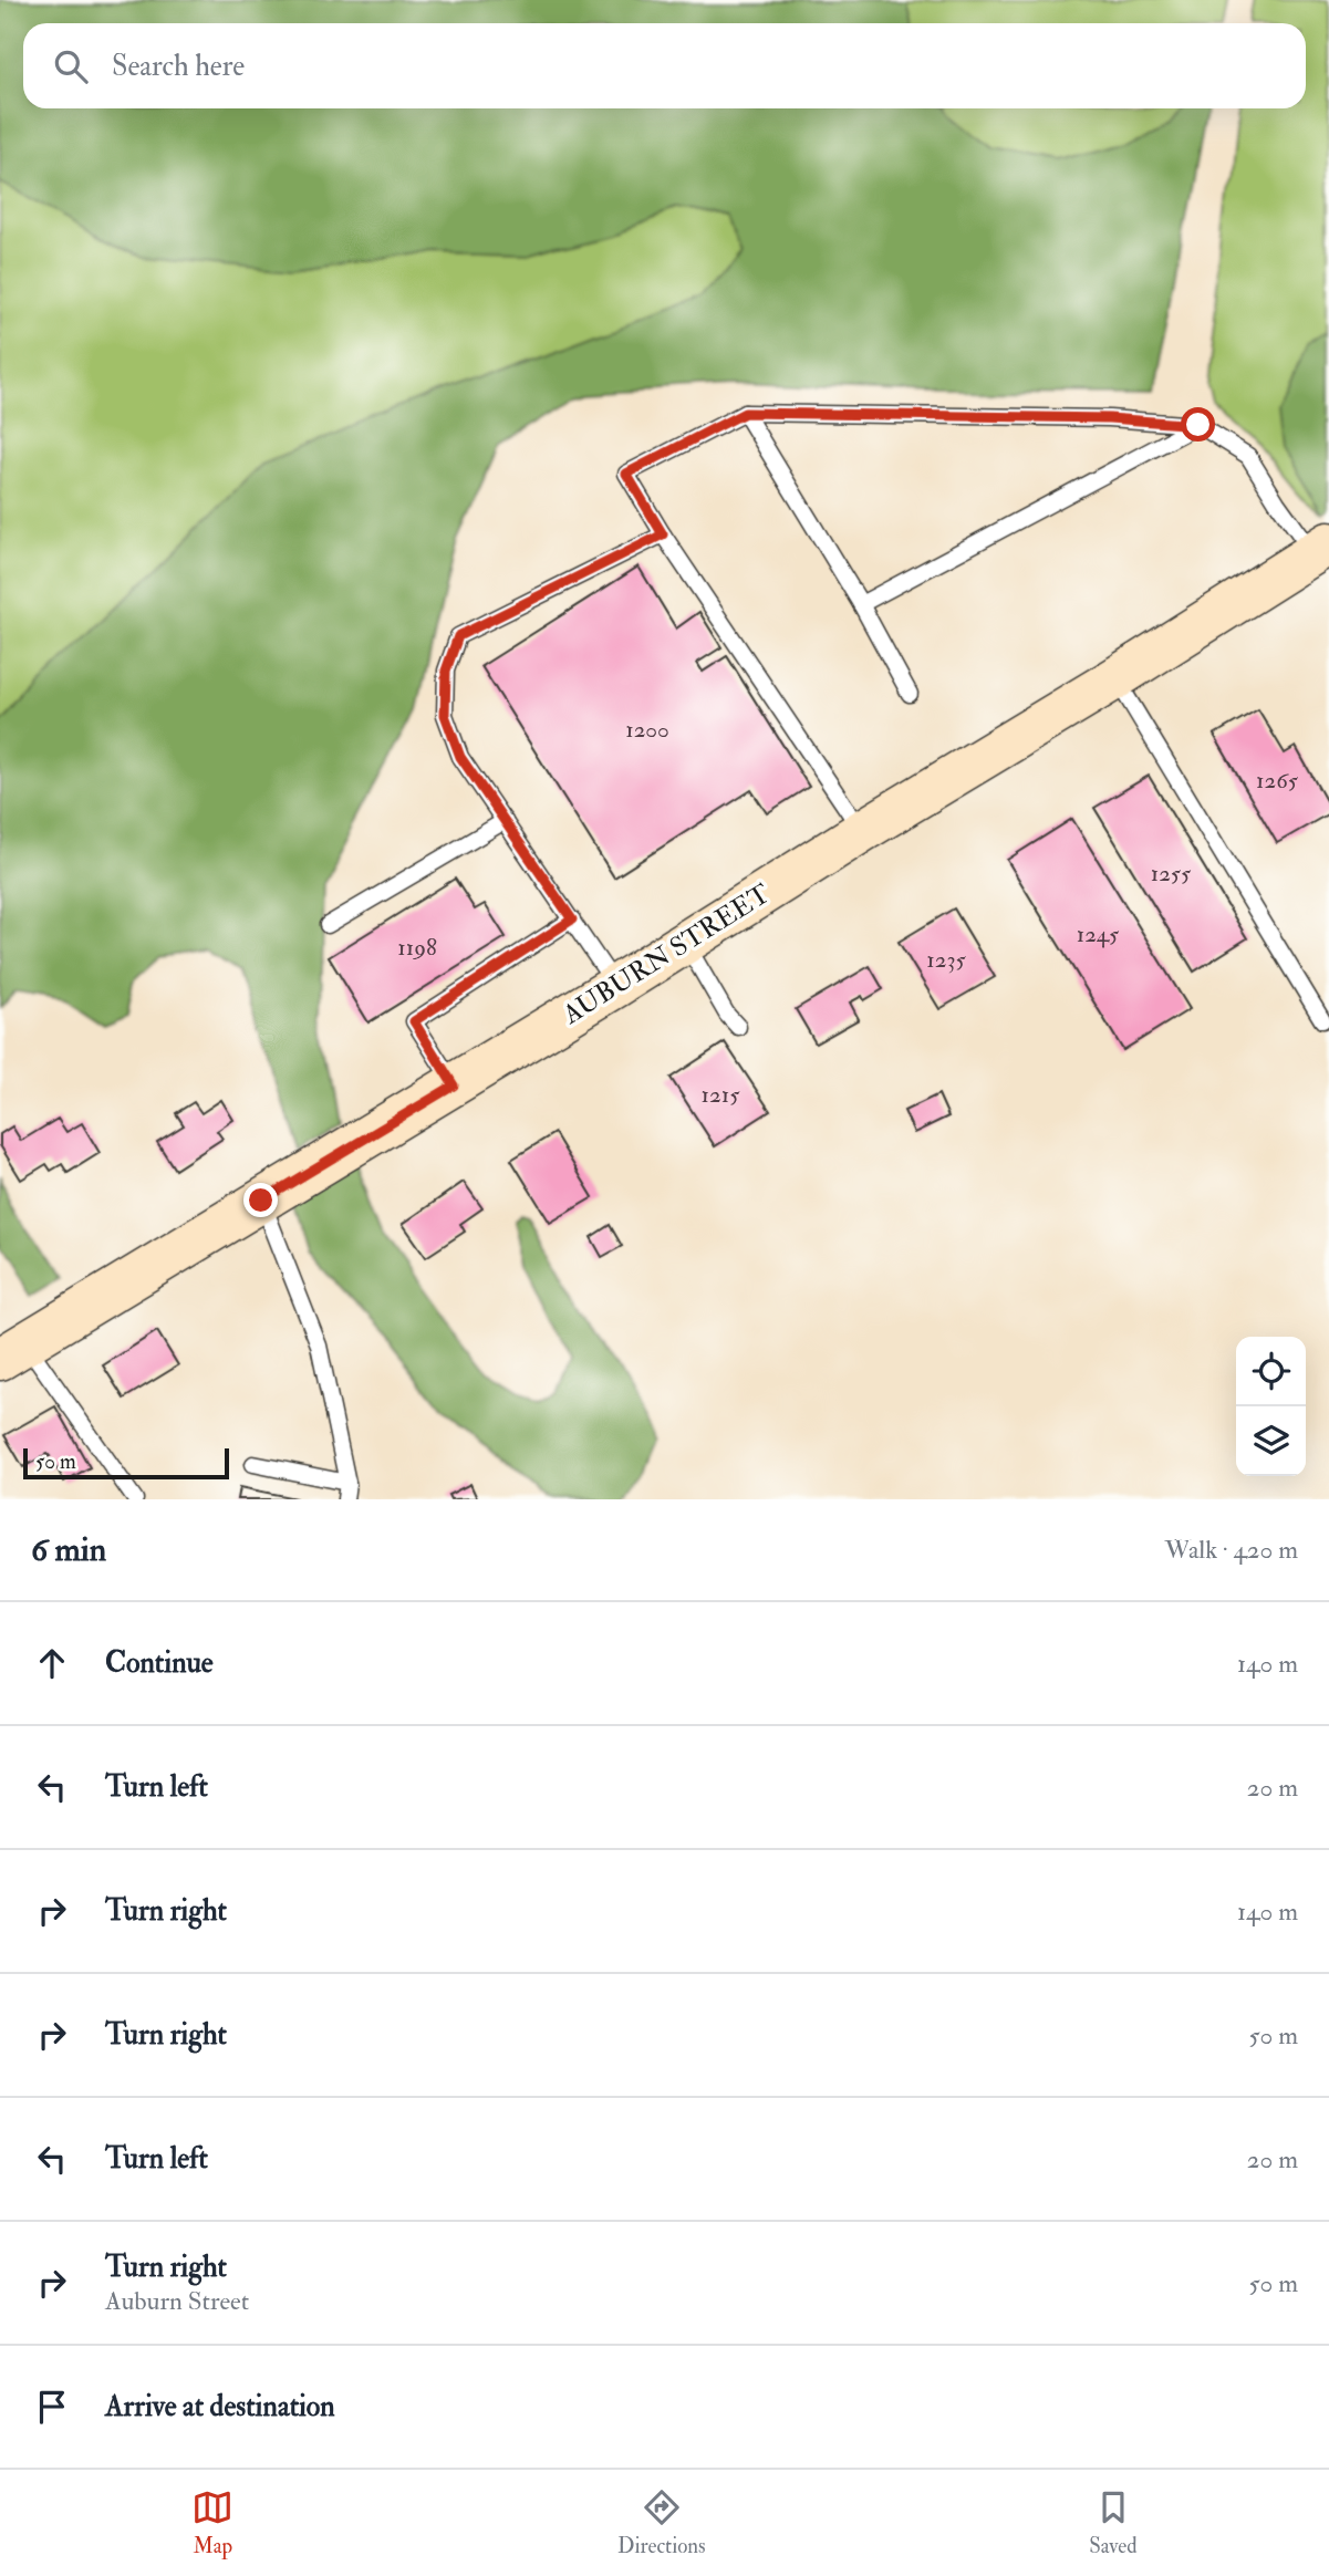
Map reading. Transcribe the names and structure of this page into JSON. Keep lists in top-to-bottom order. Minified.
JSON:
{"streets":{"main road":["AUBURN STREET"]},"house_numbers":["1200","1265","1255","1245","1198","1235","1215"],"scale_bar":"50 m","page":{"search":"Search here","scale":"50 m","heading":["6 min","Walk · 420 m"],"list":[["Continue","140 m"],["Turn left","20 m"],["Turn right","140 m"],["Turn right","50 m"],["Turn left","20 m"],["Turn right","Auburn Street","50 m"],"Arrive at destination"],"nav":["Map","Directions","Saved"]}}
